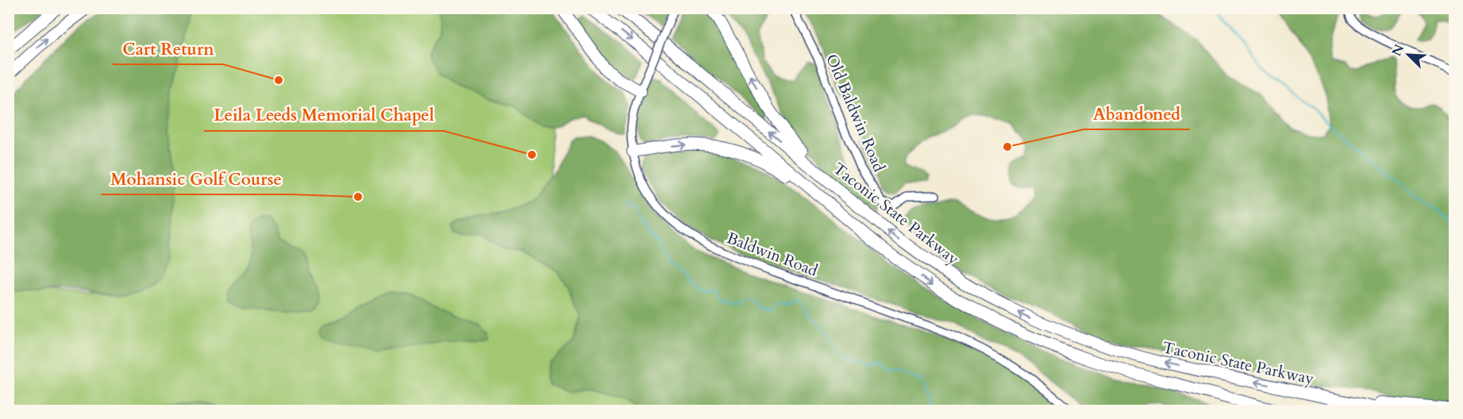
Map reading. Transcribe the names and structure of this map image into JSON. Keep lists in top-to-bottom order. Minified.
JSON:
{"streets":{"highway":["Taconic State Parkway"],"street":["Old Baldwin Road","Baldwin Road"]},"places":["Cart Return","Abandoned","Leila Leeds Memorial Chapel","Mohansic Golf Course"],"north":"top left"}
